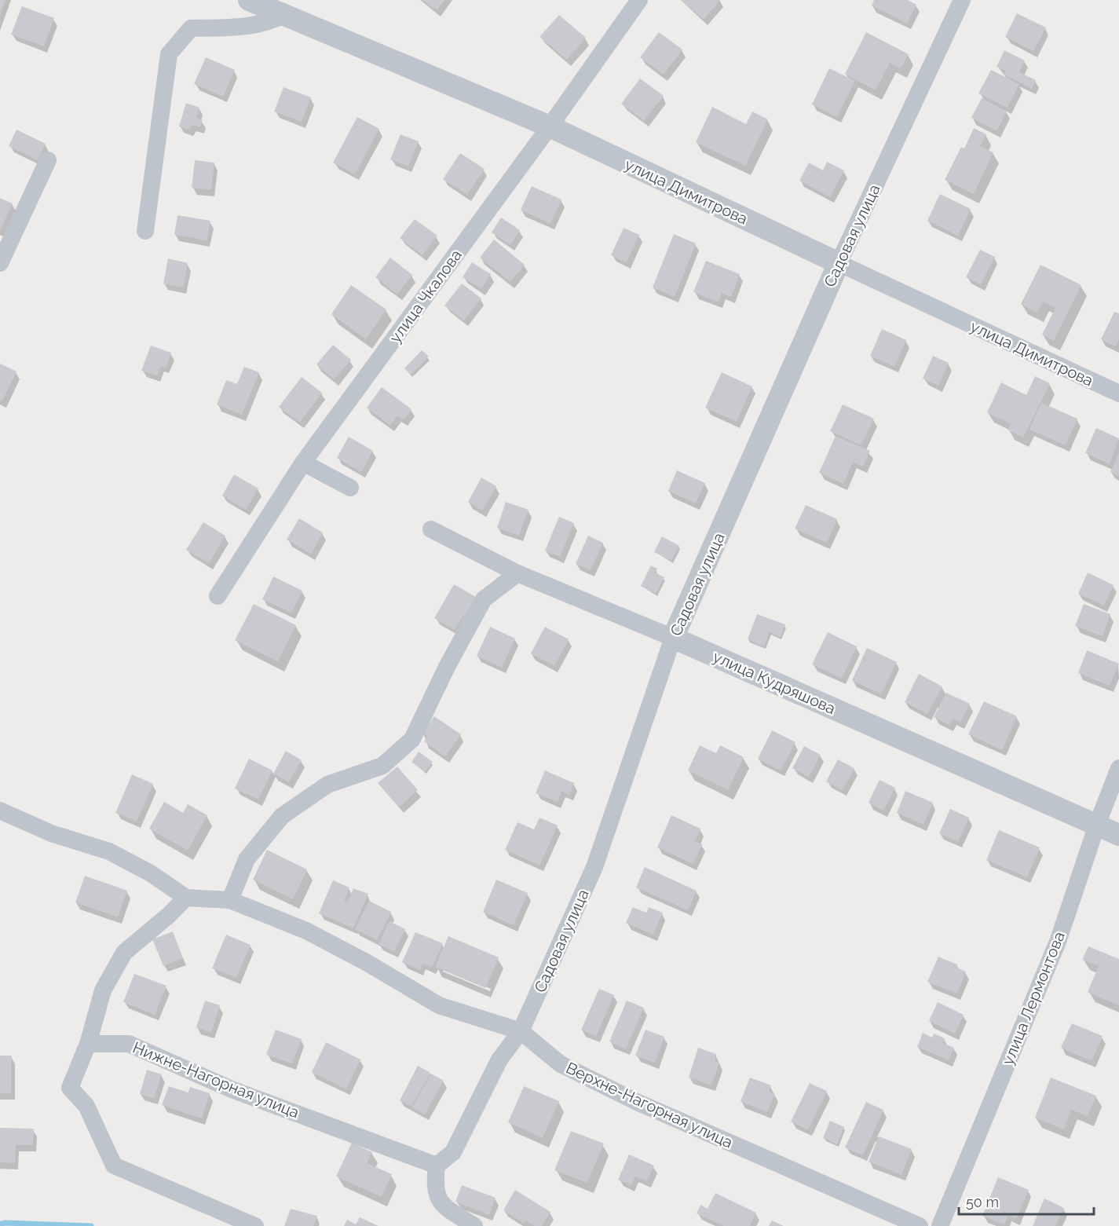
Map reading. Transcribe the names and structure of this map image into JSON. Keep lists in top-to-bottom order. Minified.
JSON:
{"streets":{"street":["улица Димитрова","Садовая улица","улица Чкалова","улица Кудряшова","улица Лермонтова","Нижне-Нагорная улица","Верхне-Нагорная улица"]},"crossings":[["улица Димитрова","Садовая улица"],["улица Димитрова","улица Чкалова"],["Садовая улица","улица Кудряшова"],["Садовая улица","Нижне-Нагорная улица"],["Садовая улица","Верхне-Нагорная улица"],["улица Кудряшова","улица Лермонтова"]],"scale_bar":"50 m"}
